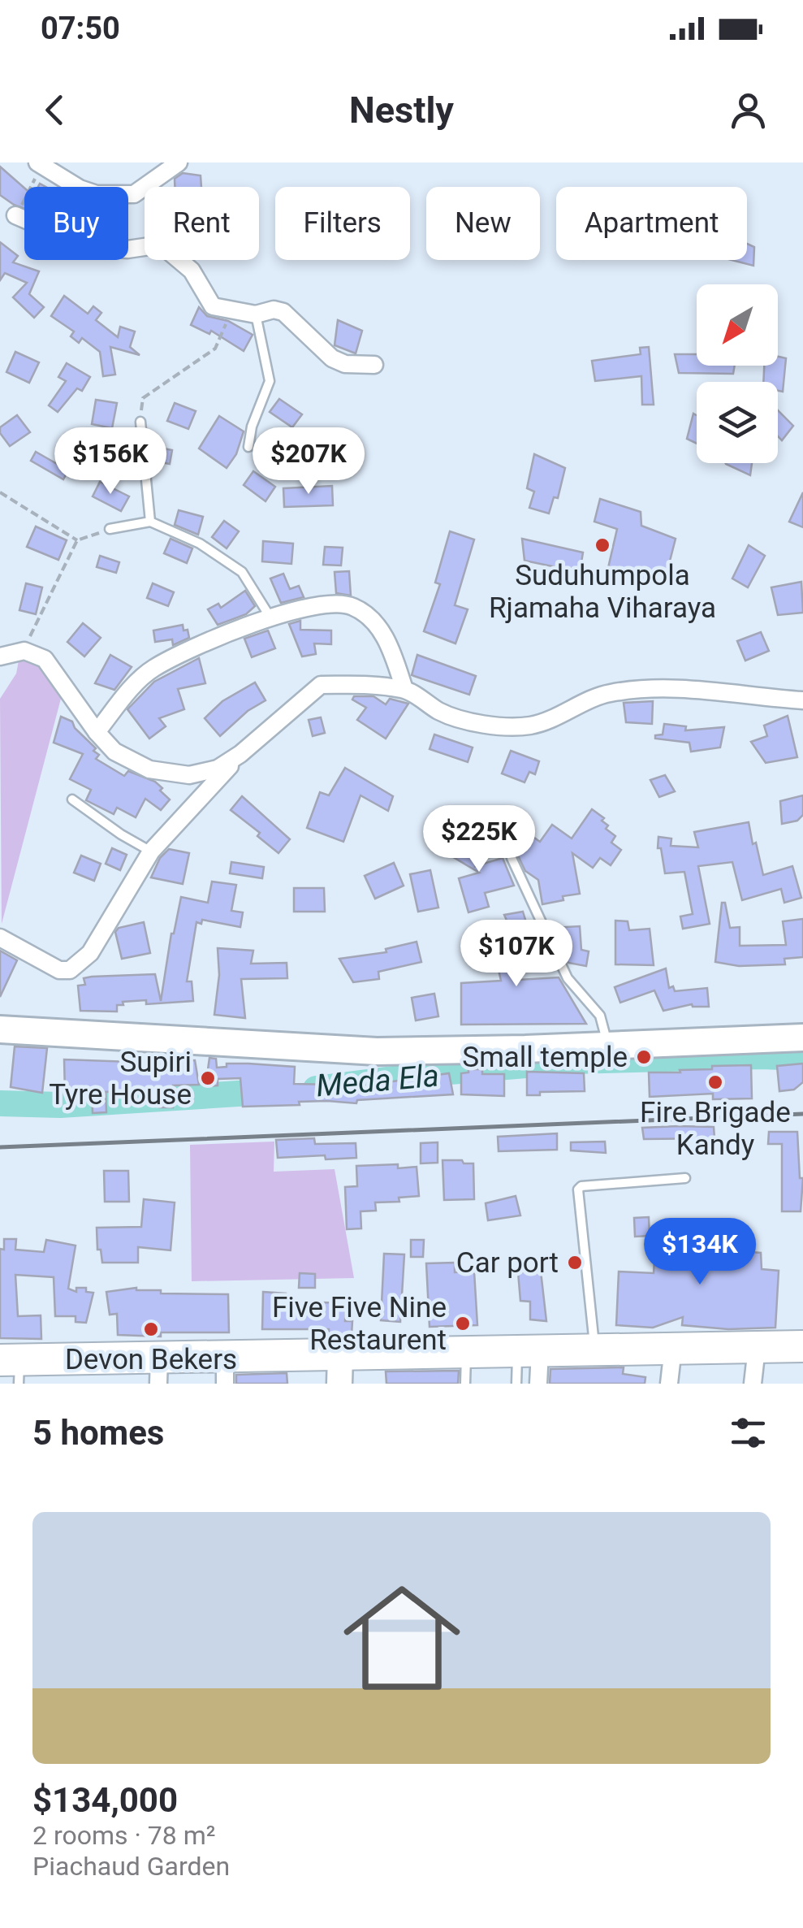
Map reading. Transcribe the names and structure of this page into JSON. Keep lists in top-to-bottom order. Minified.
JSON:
{"water":["Meda Ela"],"places":["Suduhumpola Rjamaha Viharaya","Small temple","Supiri Tyre House","Fire Brigade Kandy","Car port","Five Five Nine Restaurent","Devon Bekers"],"north":"bottom left","page":{"status":"07:50","header":"Nestly","chip":["Buy","Rent","Filters","New","Apartment"],"price":["$156K","$207K","$225K","$107K","$134K"],"heading":"5 homes","list":[{"name":"$134,000","note":"2 rooms · 78 m² · Piachaud Garden"}]}}
